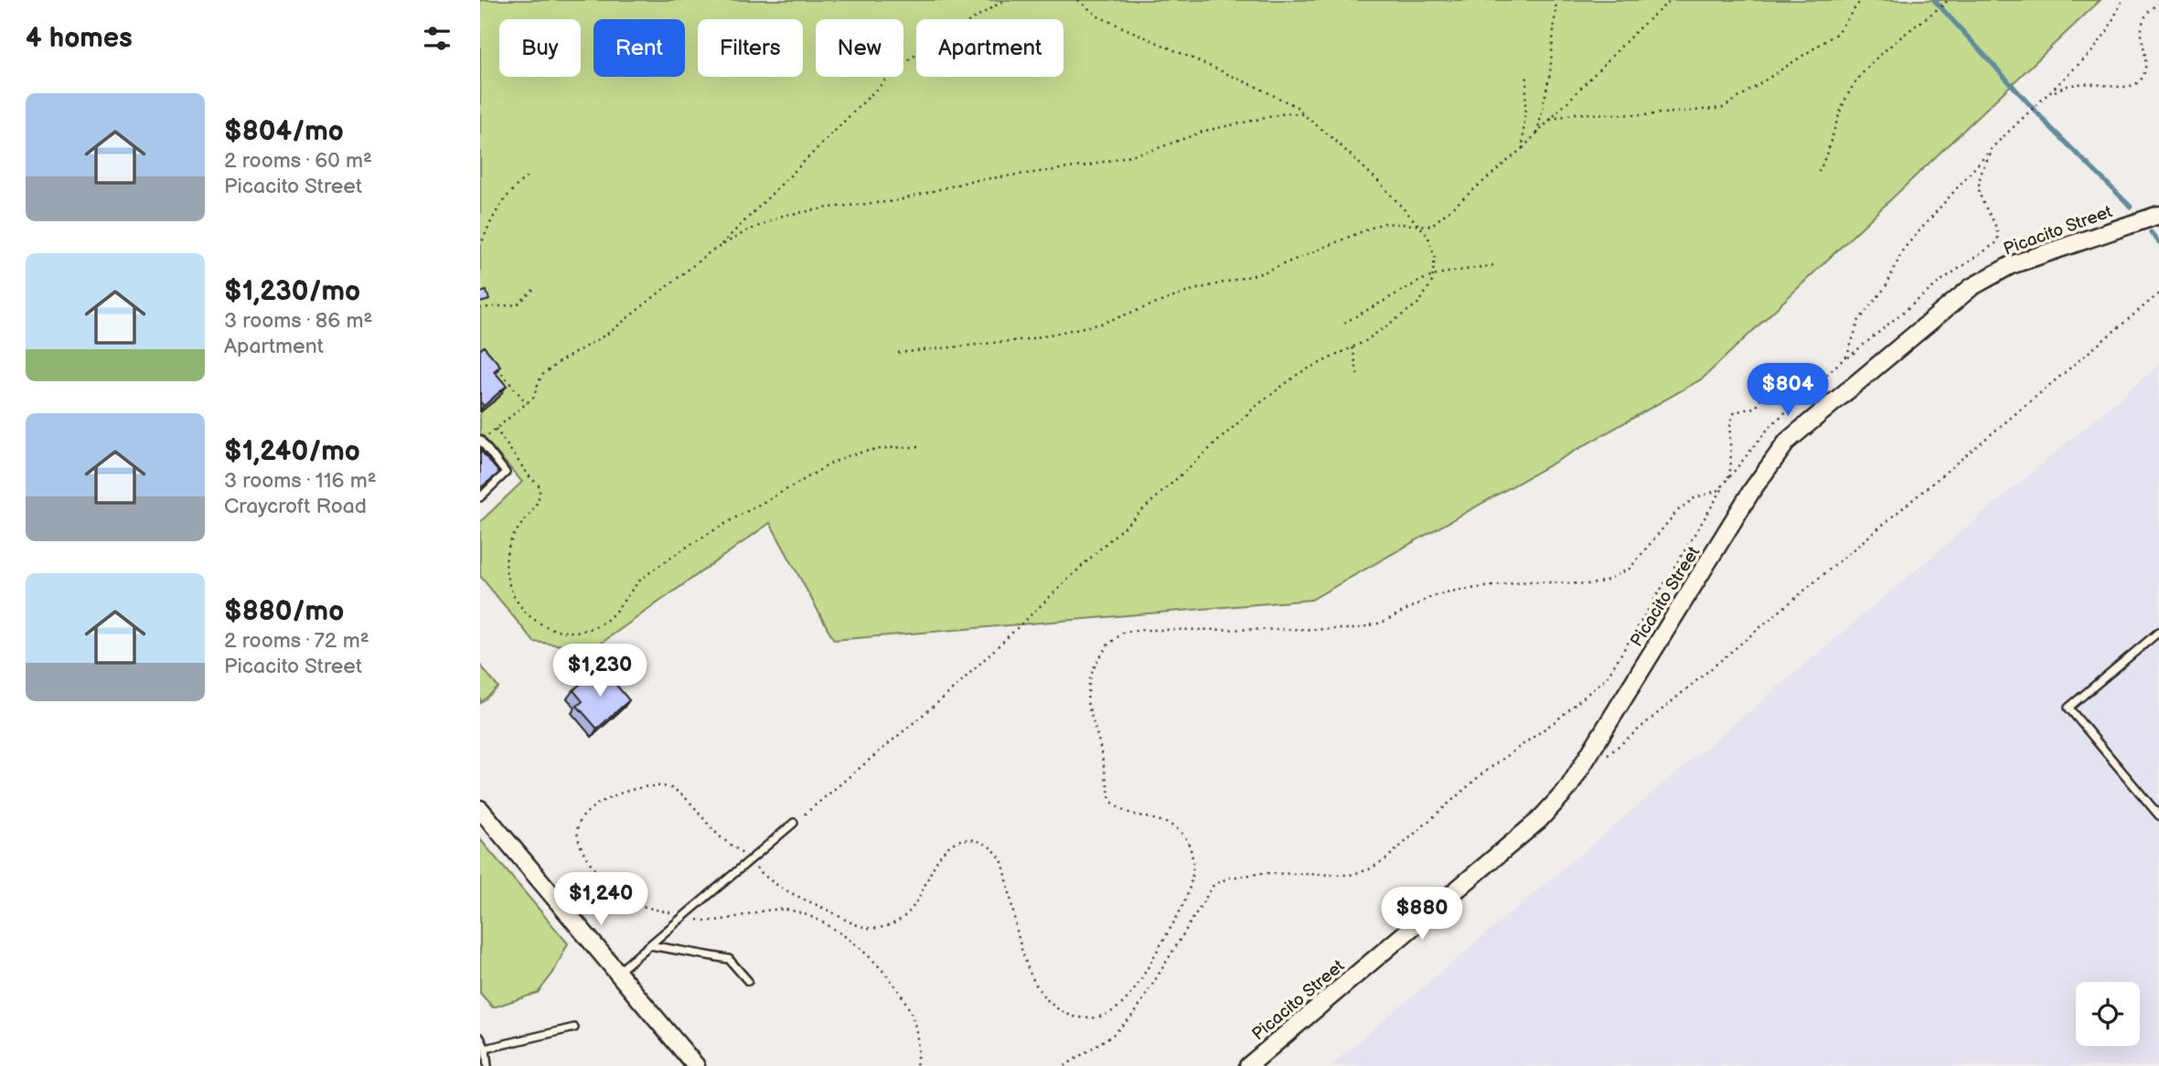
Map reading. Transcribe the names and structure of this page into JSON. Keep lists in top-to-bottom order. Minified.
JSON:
{"streets":{"street":["Picacito Street"]},"page":{"heading":"4 homes","chip":["Buy","Rent","Filters","New","Apartment"],"list":[{"name":"$804/mo","note":"2 rooms · 60 m² · Picacito Street"},{"name":"$1,230/mo","note":"3 rooms · 86 m² · Apartment"},{"name":"$1,240/mo","note":"3 rooms · 116 m² · Craycroft Road"},{"name":"$880/mo","note":"2 rooms · 72 m² · Picacito Street"}],"price":["$804","$1,230","$1,240","$880"]}}
